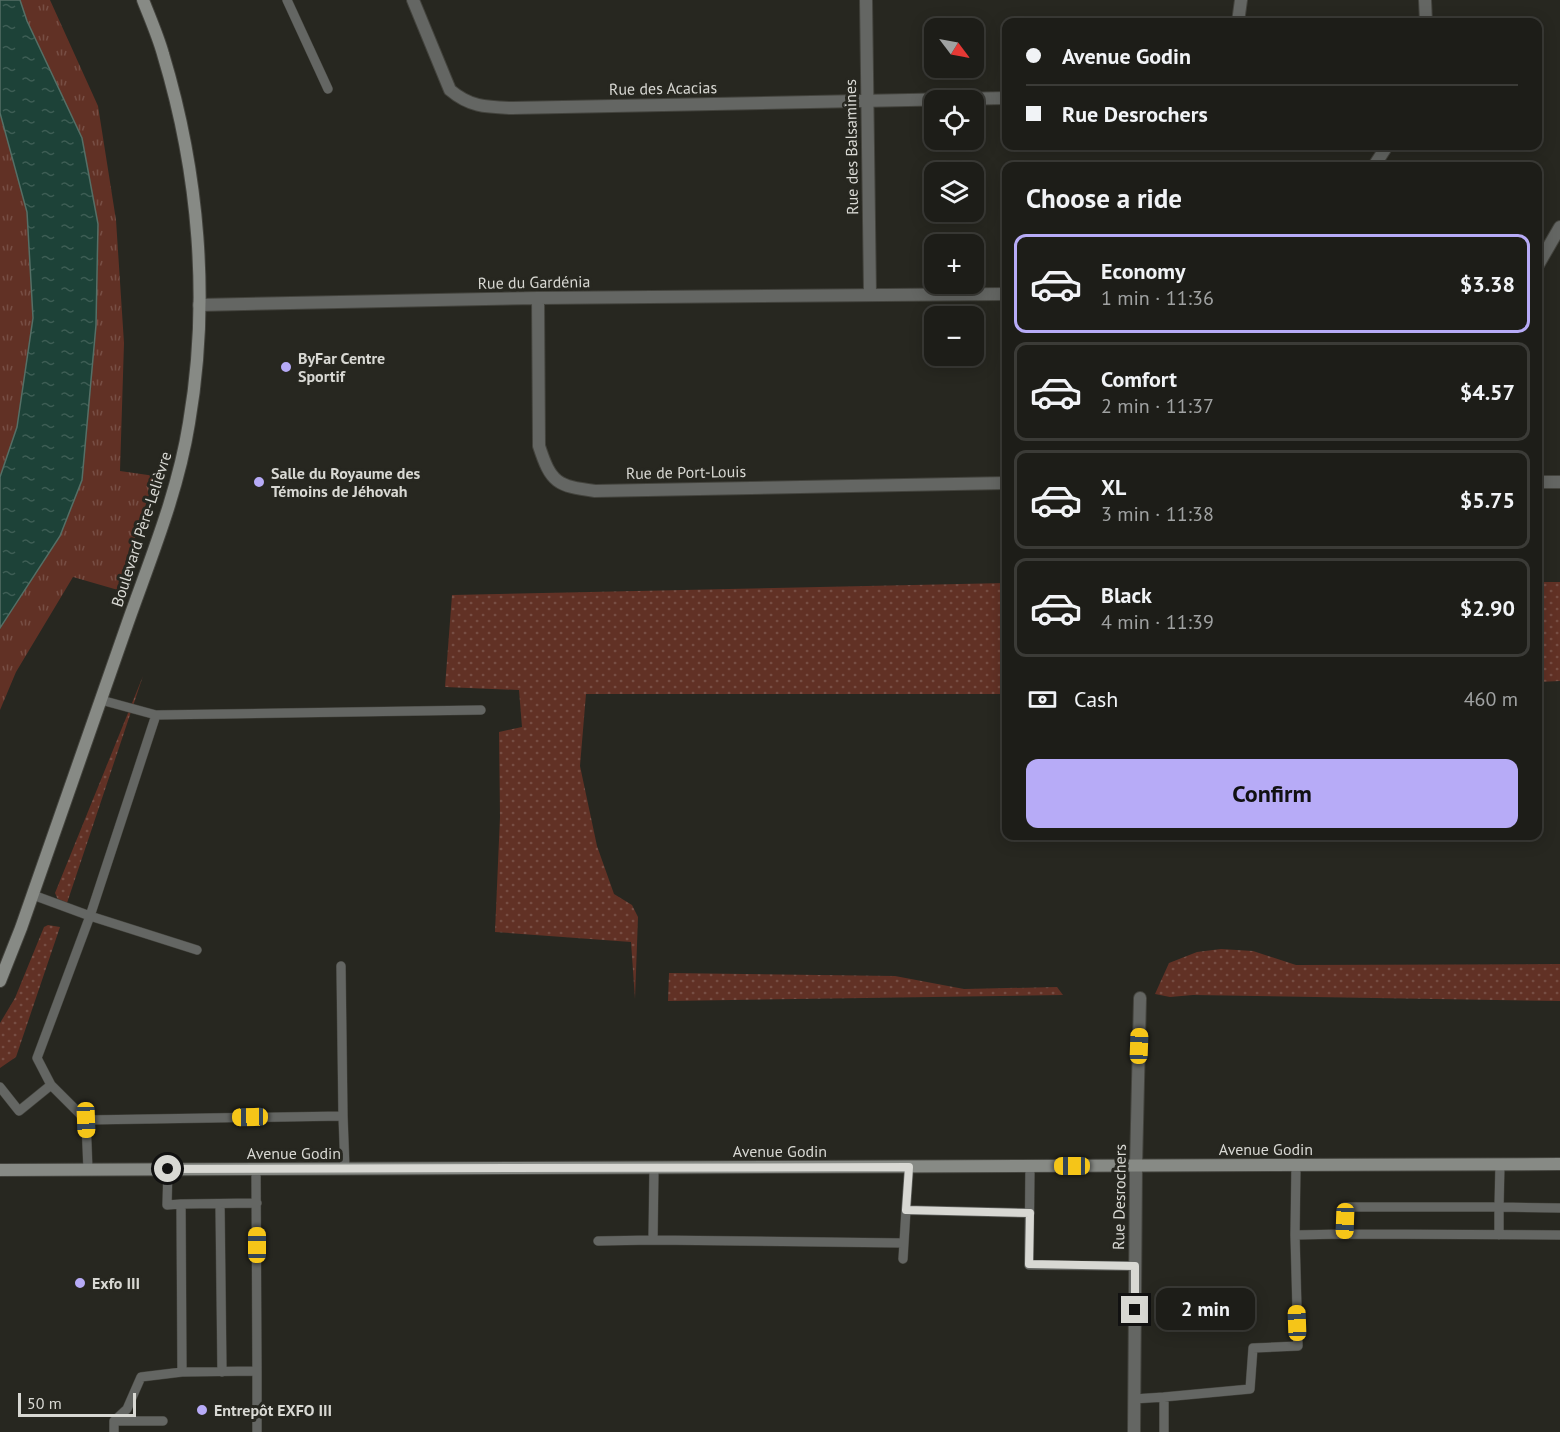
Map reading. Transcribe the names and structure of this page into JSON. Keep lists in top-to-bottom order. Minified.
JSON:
{"streets":{"street":["Rue des Acacias","Rue des Balsamines","Rue du Gardénia","Rue de Port-Louis","Boulevard Père-Lelièvre","Avenue Godin","Rue Desrochers"]},"crossings":[["Rue des Acacias","Rue des Balsamines"],["Rue des Balsamines","Rue du Gardénia"],["Rue du Gardénia","Rue de Port-Louis"],["Rue du Gardénia","Boulevard Père-Lelièvre"],["Avenue Godin","Rue Desrochers"]],"places":["ByFar Centre Sportif","Salle du Royaume des Témoins de Jéhovah","Exfo III","Entrepôt EXFO III"],"scale_bar":"50 m","north":"bottom right","page":{"map_buttons":["+","−"],"banner":["Avenue Godin","Rue Desrochers"],"heading":"Choose a ride","list":[{"name":"Economy","note":"1 min · 11:36","value":"$3.38"},{"name":"Comfort","note":"2 min · 11:37","value":"$4.57"},{"name":"XL","note":"3 min · 11:38","value":"$5.75"},{"name":"Black","note":"4 min · 11:39","value":"$2.90"}],"pay":["Cash","460 m"],"buttons":"Confirm","bubble":"2 min","scale":"50 m"}}
